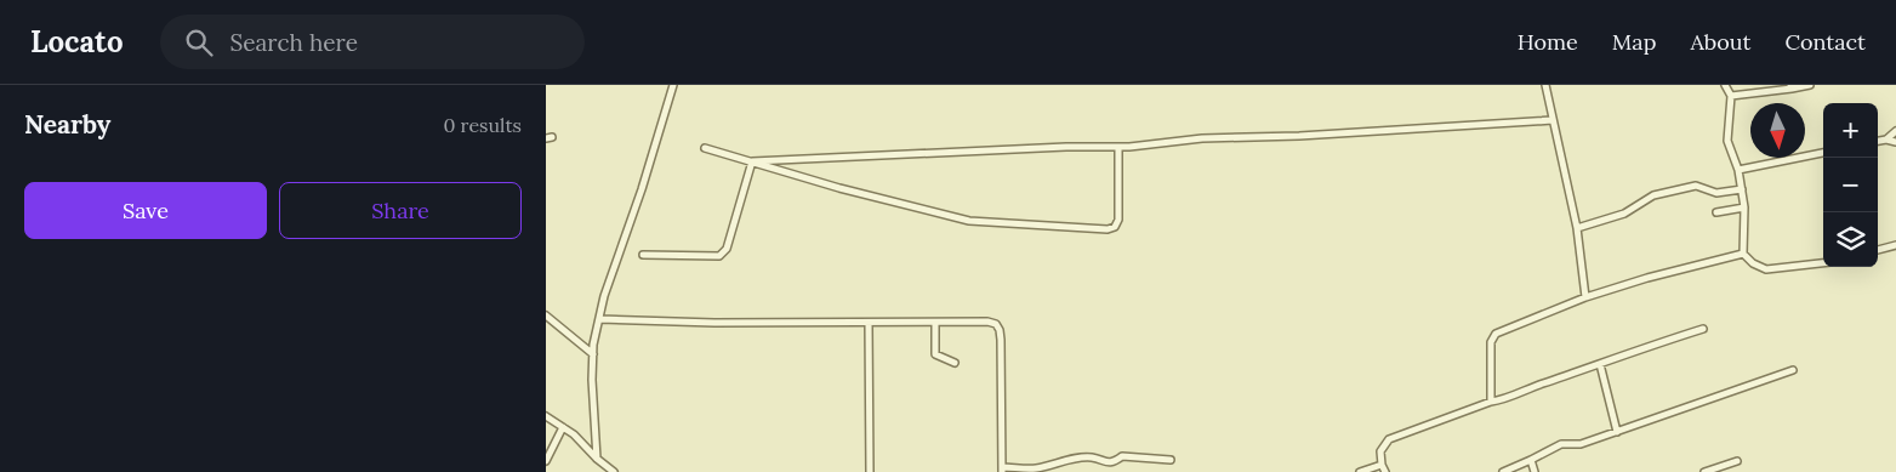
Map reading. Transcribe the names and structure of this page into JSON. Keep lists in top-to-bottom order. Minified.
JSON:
{"north":"bottom","page":{"header":"Locato","search":"Search here","nav":["Home","Map","About","Contact"],"heading":["Nearby","0 results"],"map_buttons":["+","−"],"buttons":["Save","Share"]}}
